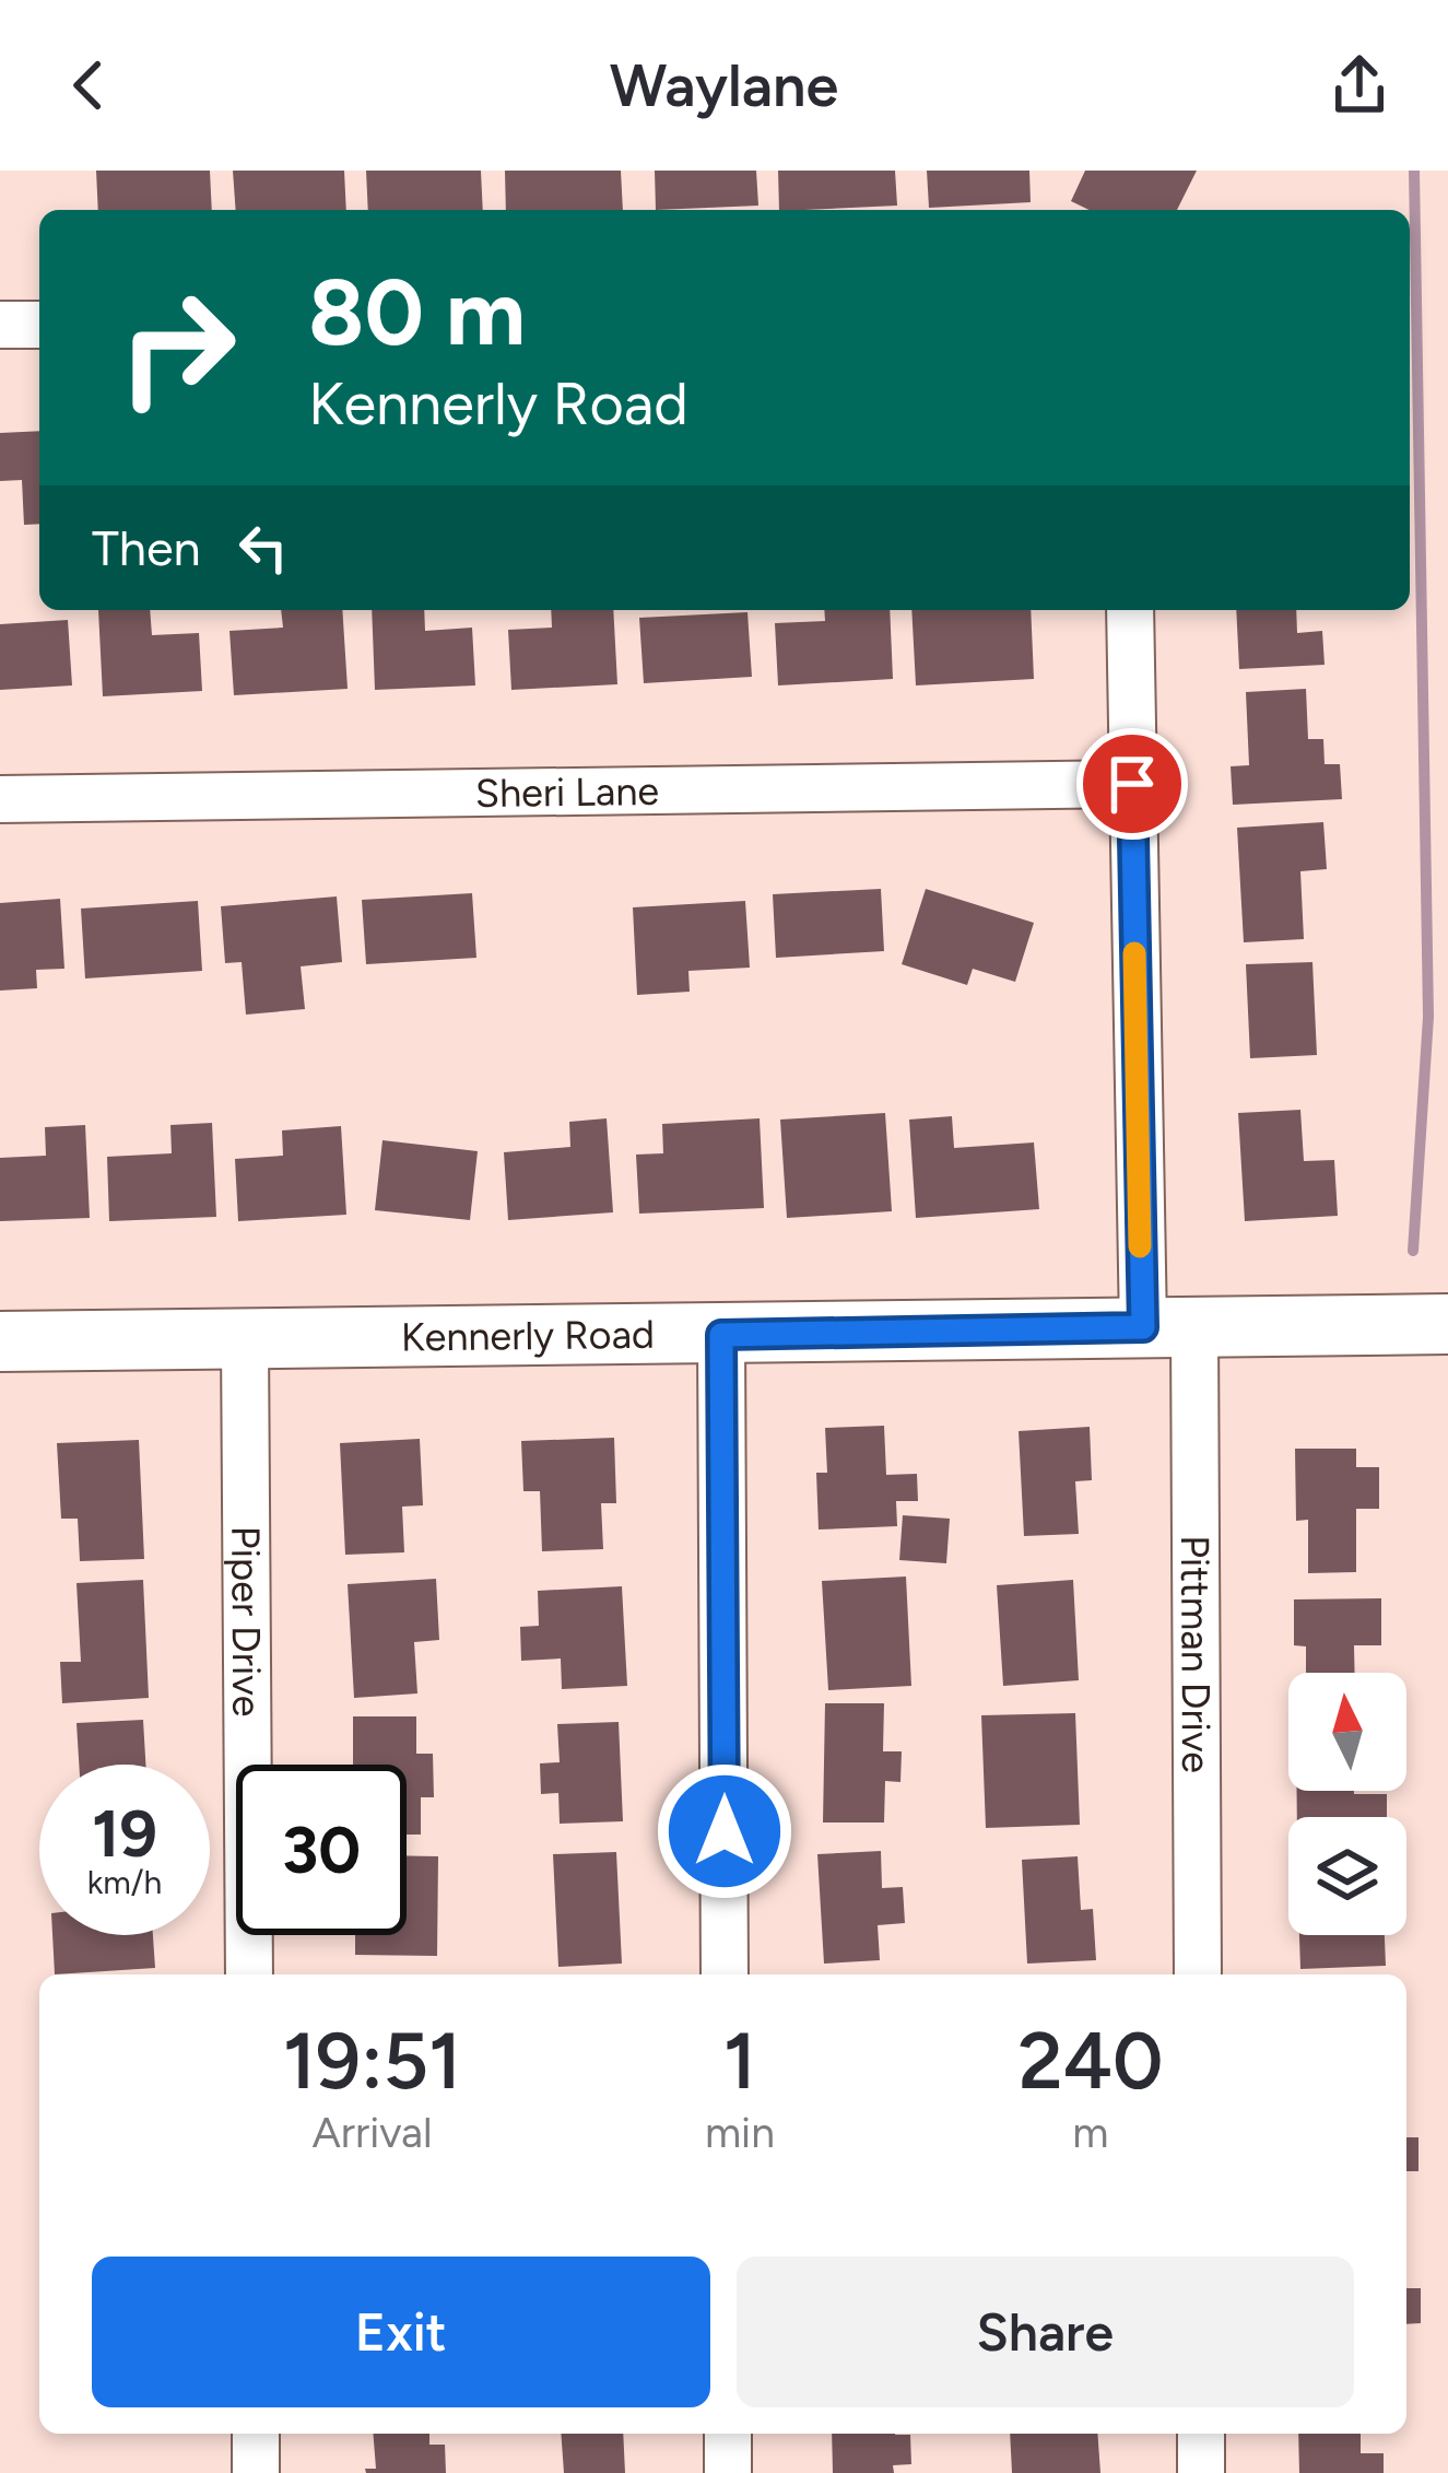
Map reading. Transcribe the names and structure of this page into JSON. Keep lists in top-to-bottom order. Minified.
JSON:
{"streets":{"street":["Sheri Lane","Kennerly Road","Piper Drive","Pittman Drive"]},"crossings":[["Sheri Lane","Pittman Drive"],["Kennerly Road","Piper Drive"],["Kennerly Road","Pittman Drive"]],"north":"top","page":{"header":"Waylane","turn":["80 m","Kennerly Road"],"then":"Then","speed":"19 km/h","limit":"30","eta":["19:51","Arrival","1","min","240","m"],"buttons":["Exit","Share"]}}
